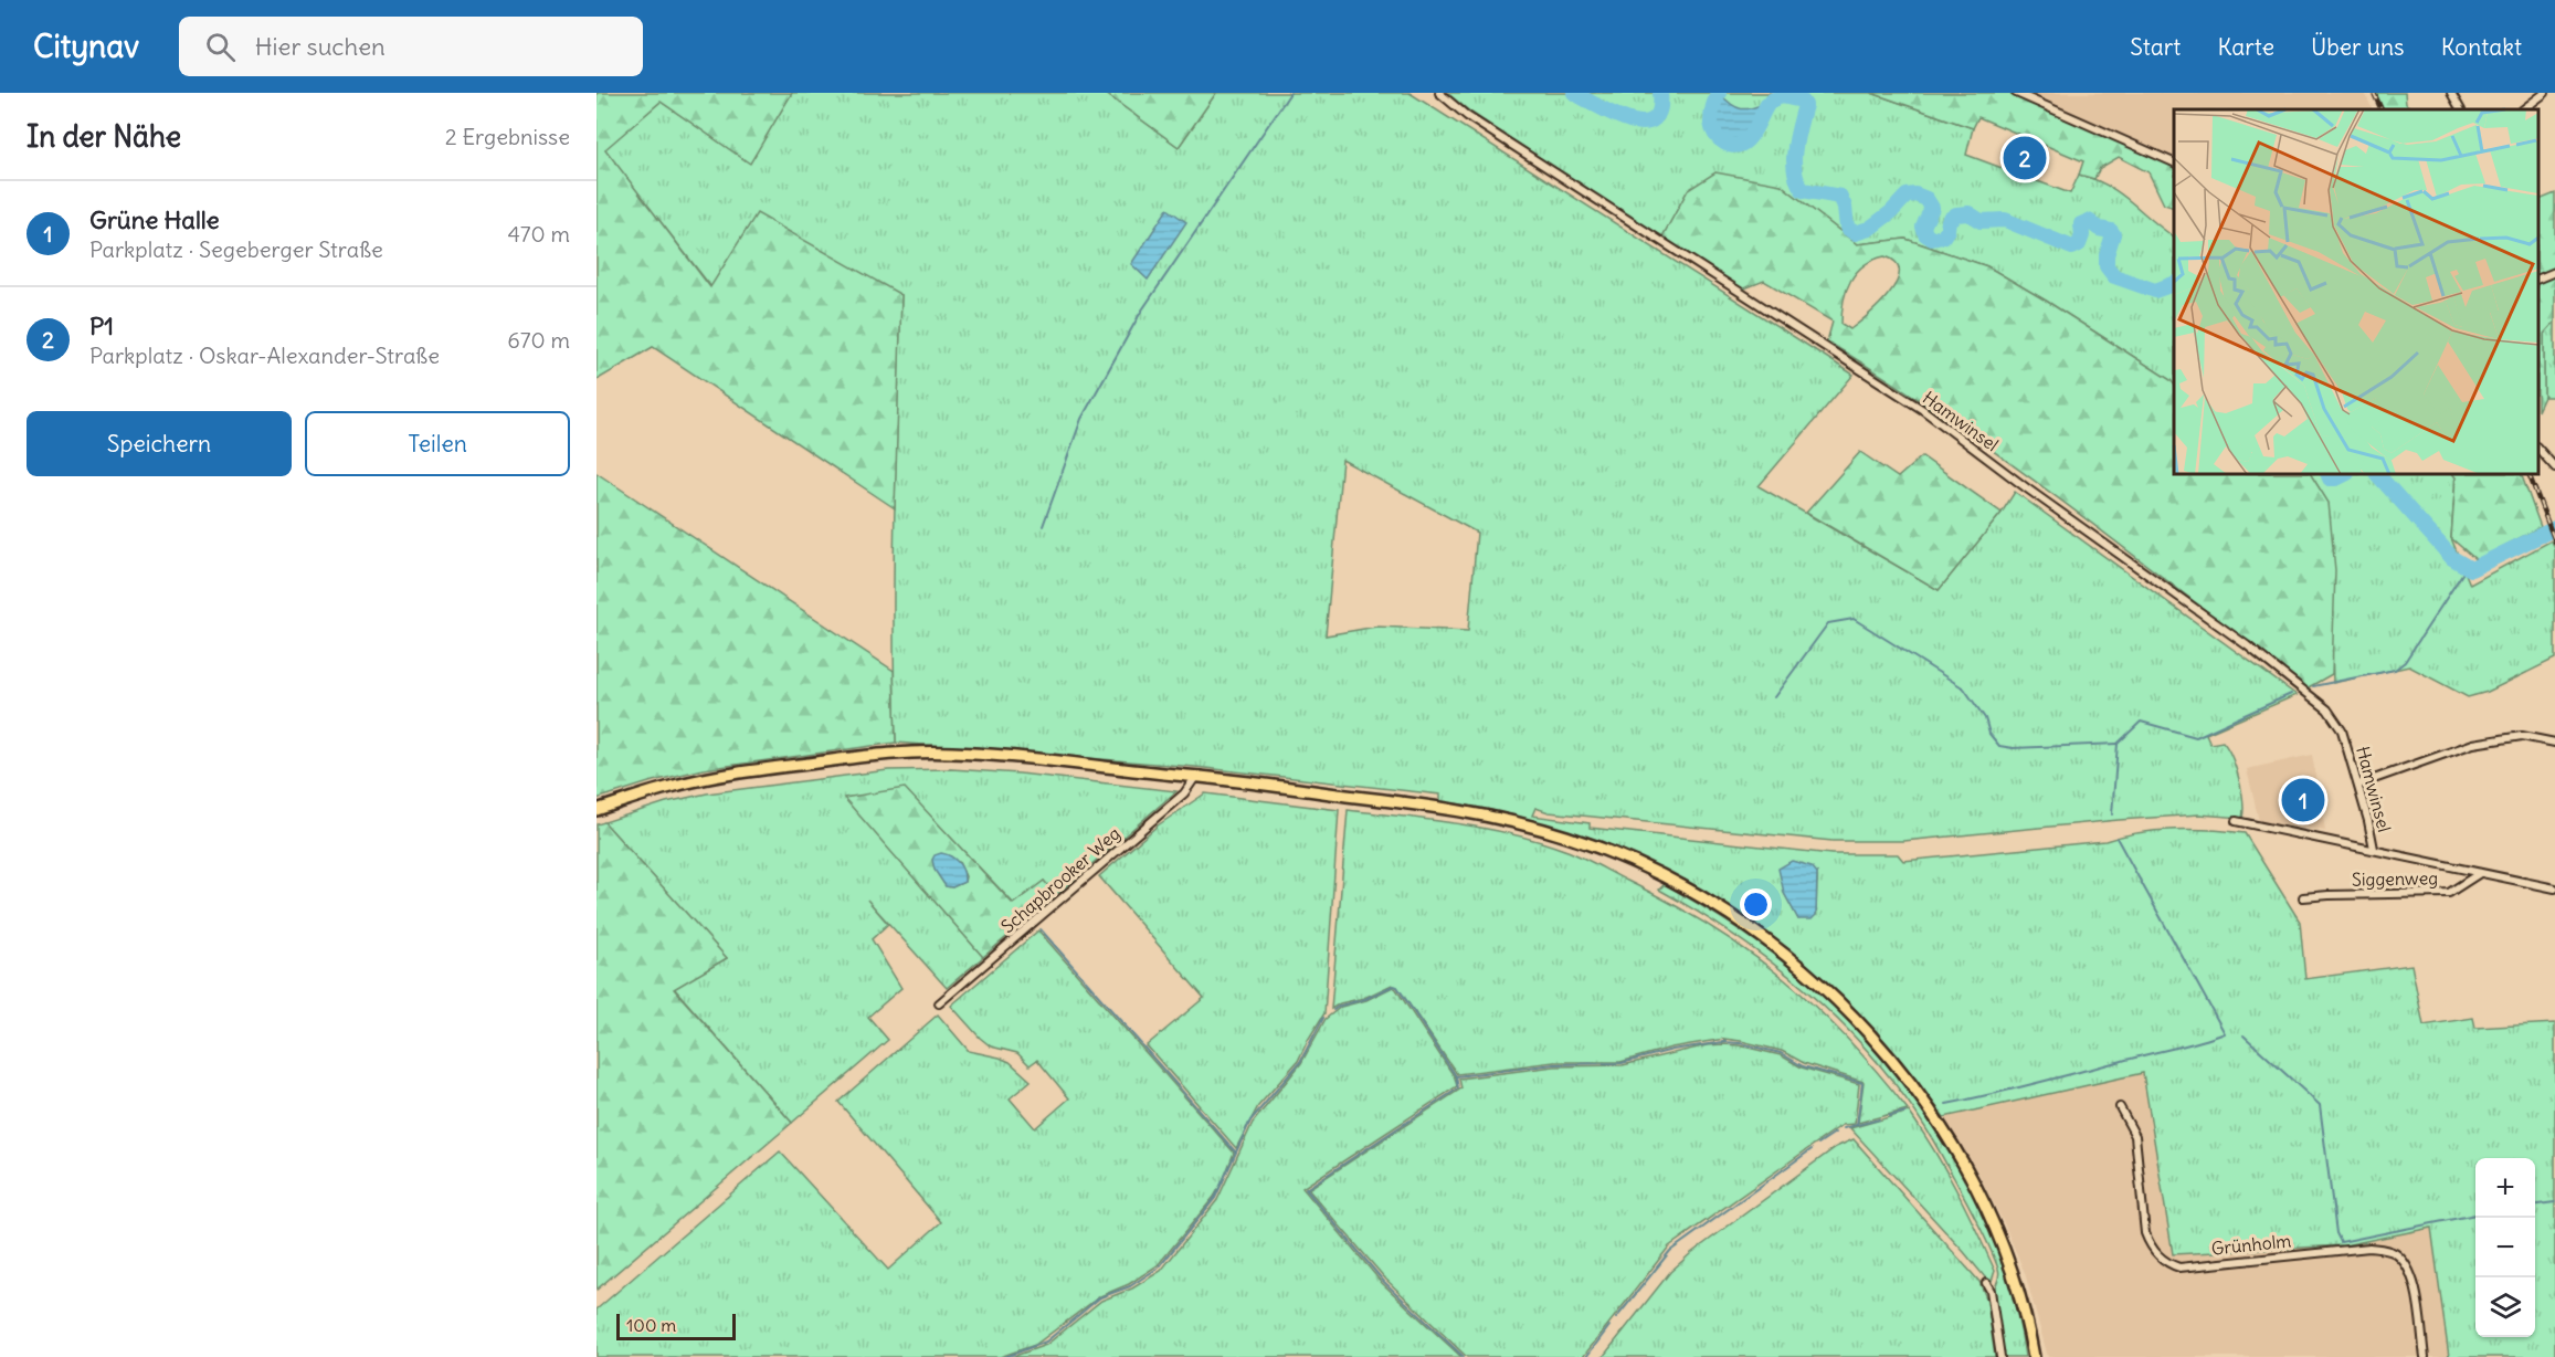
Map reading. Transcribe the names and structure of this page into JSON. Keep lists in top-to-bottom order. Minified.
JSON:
{"streets":{"street":["Hamwinsel","Siggenweg","Schapbrooker Weg","Grünholm"]},"scale_bar":"100 m","page":{"header":"Citynav","search":"Hier suchen","nav":["Start","Karte","Über uns","Kontakt"],"heading":["In der Nähe","2 Ergebnisse"],"pins":["2","1"],"list":[{"mark":"1","name":"Grüne Halle","note":"Parkplatz · Segeberger Straße","value":"470 m"},{"mark":"2","name":"P1","note":"Parkplatz · Oskar-Alexander-Straße","value":"670 m"}],"buttons":["Speichern","Teilen"],"map_buttons":["+","−"],"scale":"100 m"}}
